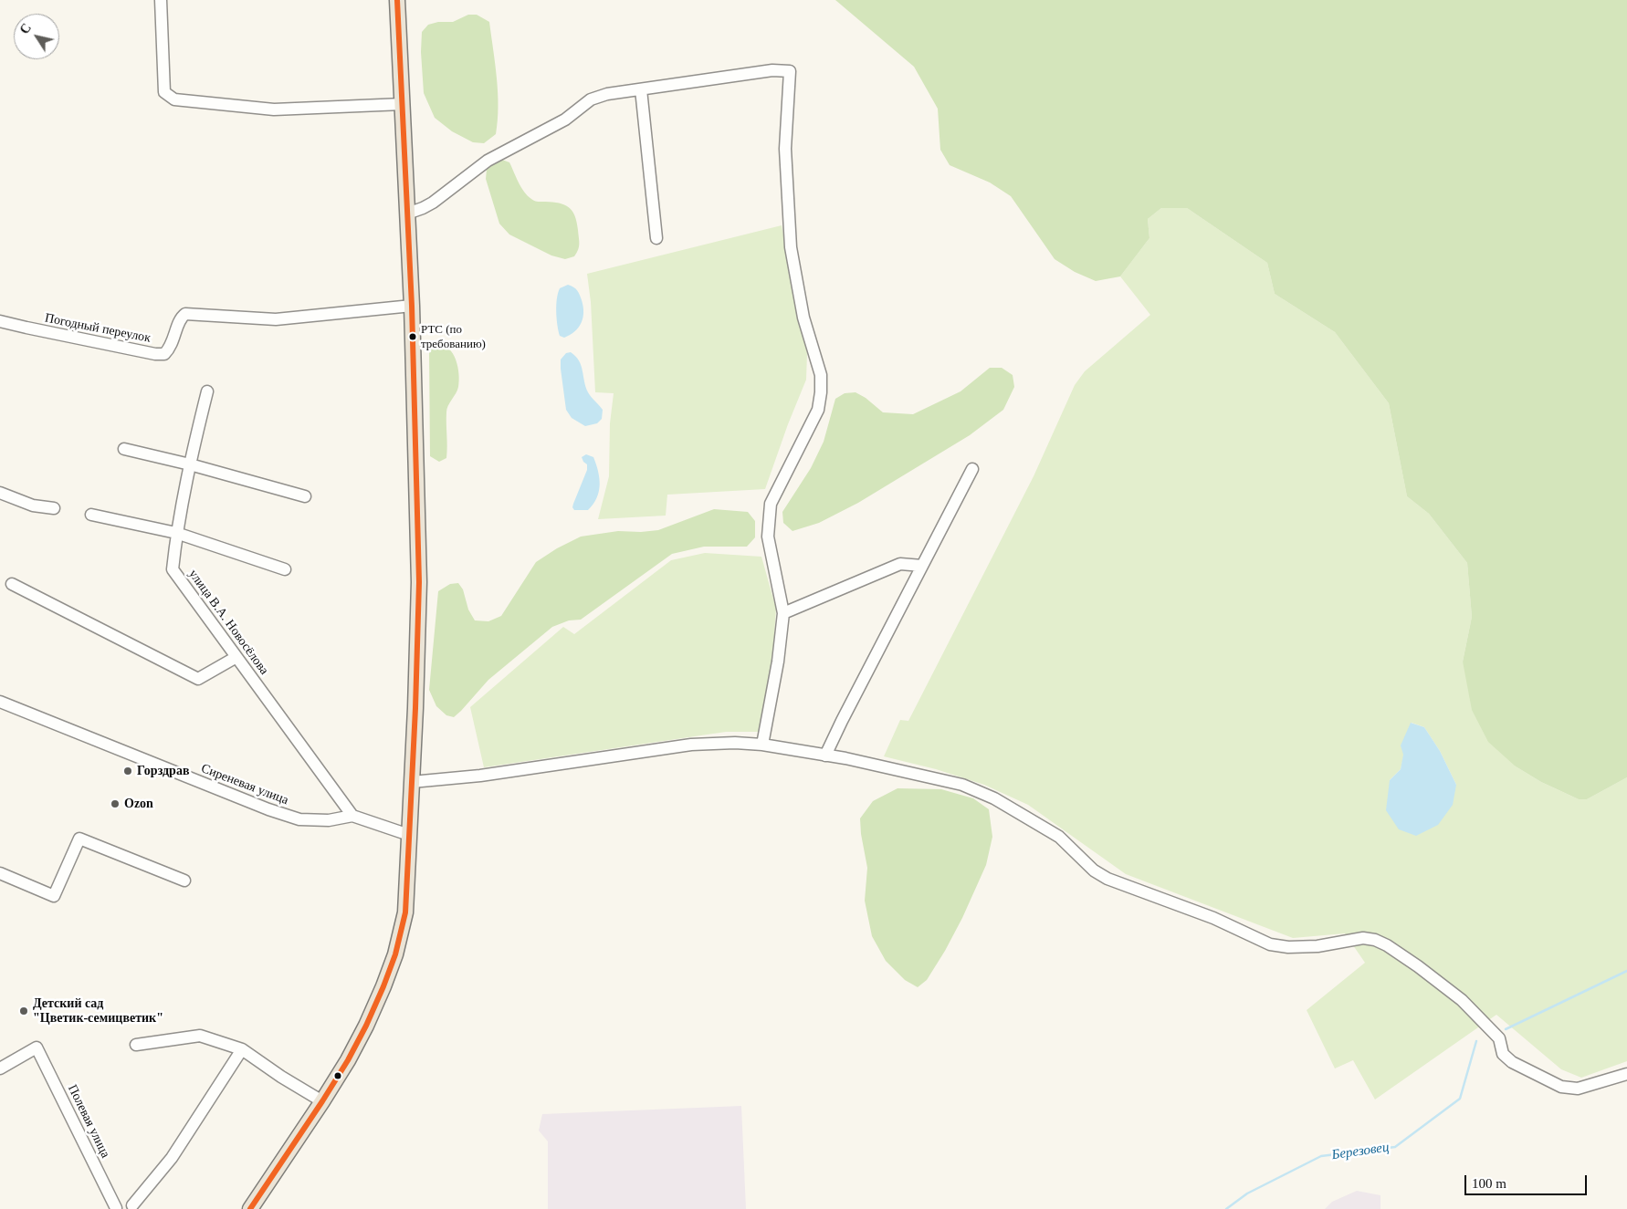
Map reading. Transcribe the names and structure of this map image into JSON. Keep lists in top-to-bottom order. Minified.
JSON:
{"streets":{"street":["Погодный переулок","улица В.А. Новосёлова","Сиреневая улица","Полевая улица"]},"crossings":[["улица В.А. Новосёлова","Сиреневая улица"]],"water":["Березовец"],"places":["РТС (по требованию)","Горздрав","Ozon","Детский сад \"Цветик-семицветик\""],"scale_bar":"100 m","north":"top left"}
